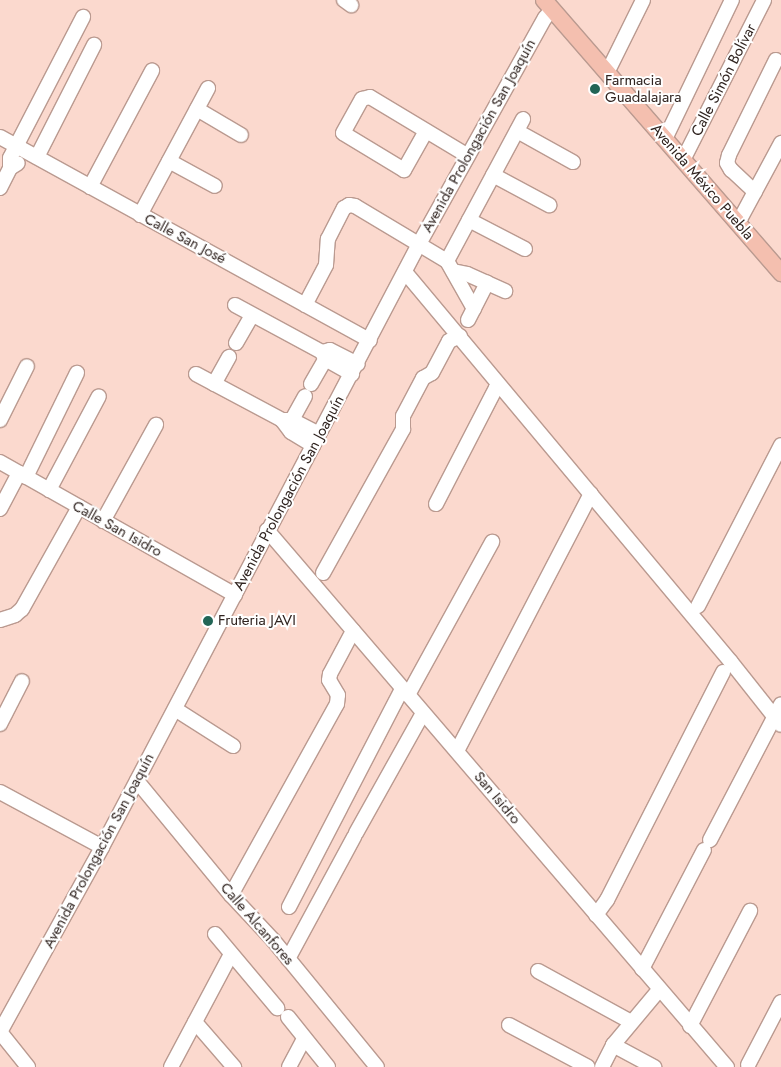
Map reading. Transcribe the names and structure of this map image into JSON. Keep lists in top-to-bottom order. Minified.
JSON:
{"streets":{"main road":["Avenida México Puebla"],"street":["Calle Simón Bolívar","Avenida Prolongación San Joaquín","Calle San José","Calle San Isidro","San Isidro","Calle Alcanfores"]},"crossings":[["Calle Simón Bolívar","Avenida México Puebla"],["Avenida Prolongación San Joaquín","Avenida México Puebla"],["Avenida Prolongación San Joaquín","Calle San José"],["Avenida Prolongación San Joaquín","Calle San Isidro"],["Avenida Prolongación San Joaquín","San Isidro"],["Avenida Prolongación San Joaquín","Calle Alcanfores"]],"places":["Farmacia Guadalajara","Fruteria JAVI"]}
